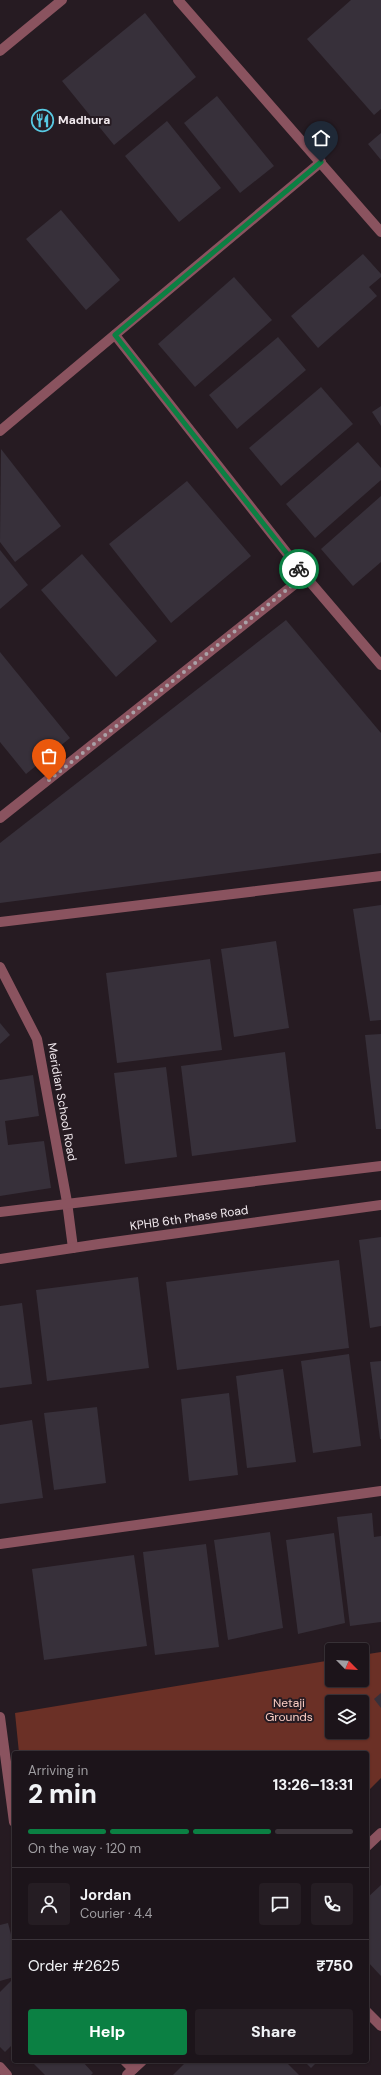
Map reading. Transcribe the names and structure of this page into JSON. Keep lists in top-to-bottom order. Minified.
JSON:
{"streets":{"street":["Meridian School Road","KPHB 6th Phase Road"]},"crossings":[["Meridian School Road","KPHB 6th Phase Road"]],"parks":["Netaji Grounds"],"places":{"restaurant":["Madhura"]},"north":"bottom right","page":{"heading":["2 min","Arriving in","13:26–13:31"],"panel":["Jordan","Courier · 4.4","Order #2625","₹750"],"bar":"On the way · 120 m","buttons":["Help","Share"]}}
